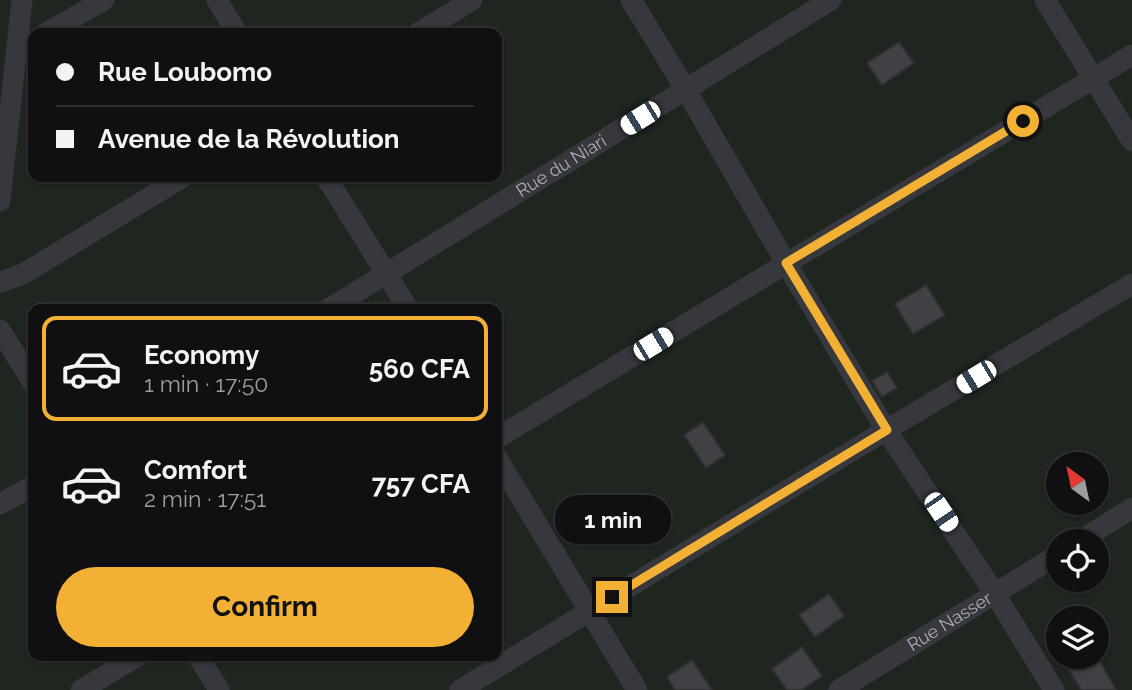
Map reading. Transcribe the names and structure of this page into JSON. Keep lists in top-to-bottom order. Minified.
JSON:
{"streets":{"street":["Rue du Niari","Rue Nasser"]},"north":"top left","page":{"banner":["Rue Loubomo","Avenue de la Révolution"],"list":[{"name":"Economy","note":"1 min · 17:50","value":"560 CFA"},{"name":"Comfort","note":"2 min · 17:51","value":"757 CFA"}],"bubble":"1 min","buttons":"Confirm"}}
